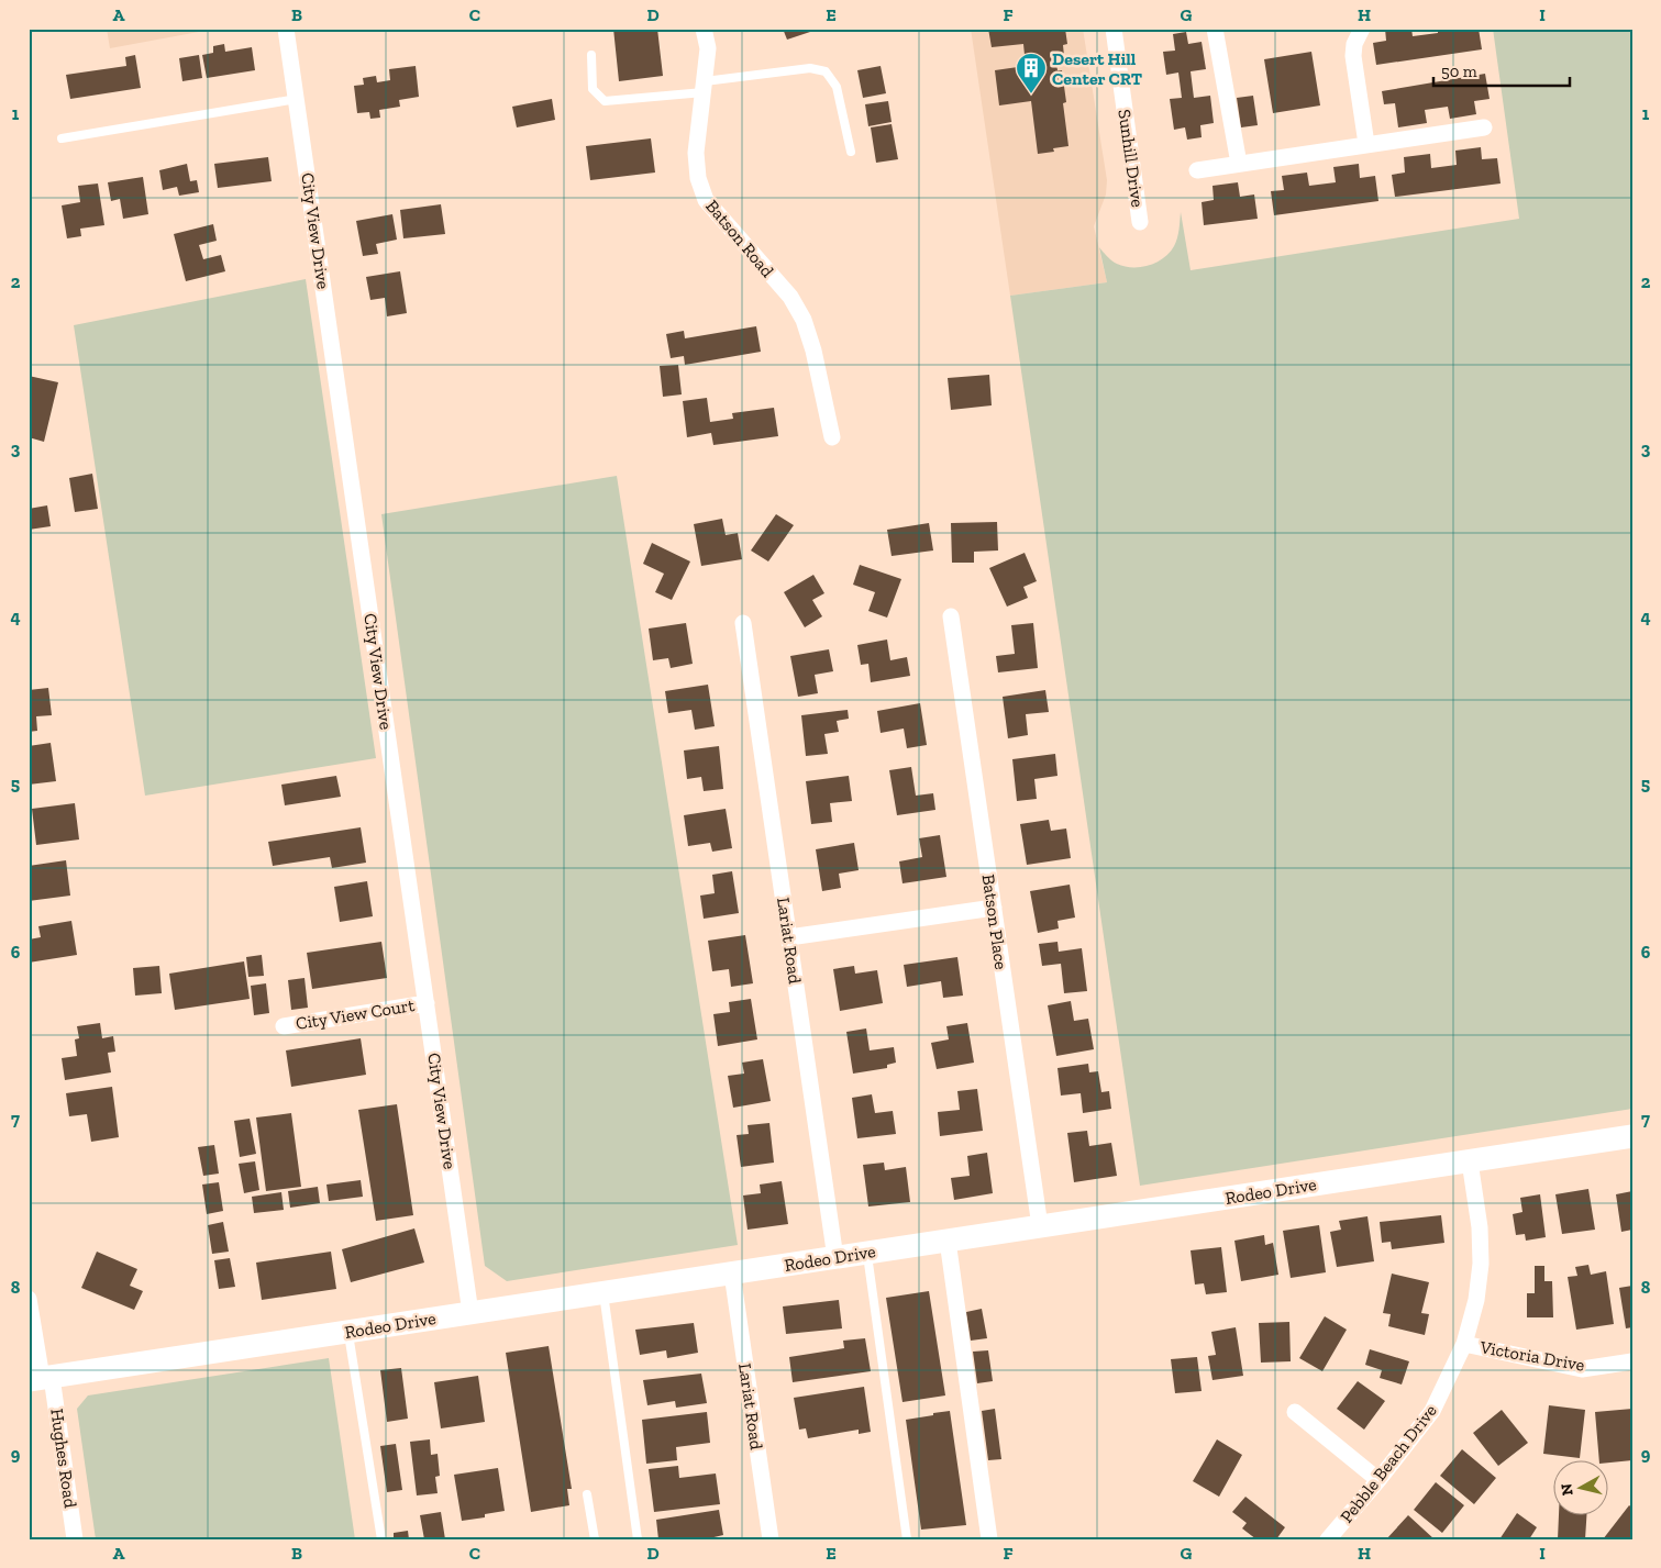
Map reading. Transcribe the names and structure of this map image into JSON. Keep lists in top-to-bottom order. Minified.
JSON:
{"streets":{"street":["Sunhill Drive","City View Drive","Batson Road","Batson Place","Lariat Road","City View Court","Rodeo Drive","Victoria Drive","Hughes Road","Pebble Beach Drive"]},"crossings":[["City View Drive","City View Court"],["City View Drive","Rodeo Drive"],["Batson Place","Rodeo Drive"],["Lariat Road","Rodeo Drive"],["Rodeo Drive","Hughes Road"],["Rodeo Drive","Pebble Beach Drive"],["Victoria Drive","Pebble Beach Drive"]],"places":{"building":["Desert Hill Center CRT"]},"scale_bar":"50 m","north":"left","grid":{"columns":["A","B","C","D","E","F","G","H","I"],"rows":["1","2","3","4","5","6","7","8","9"]}}
